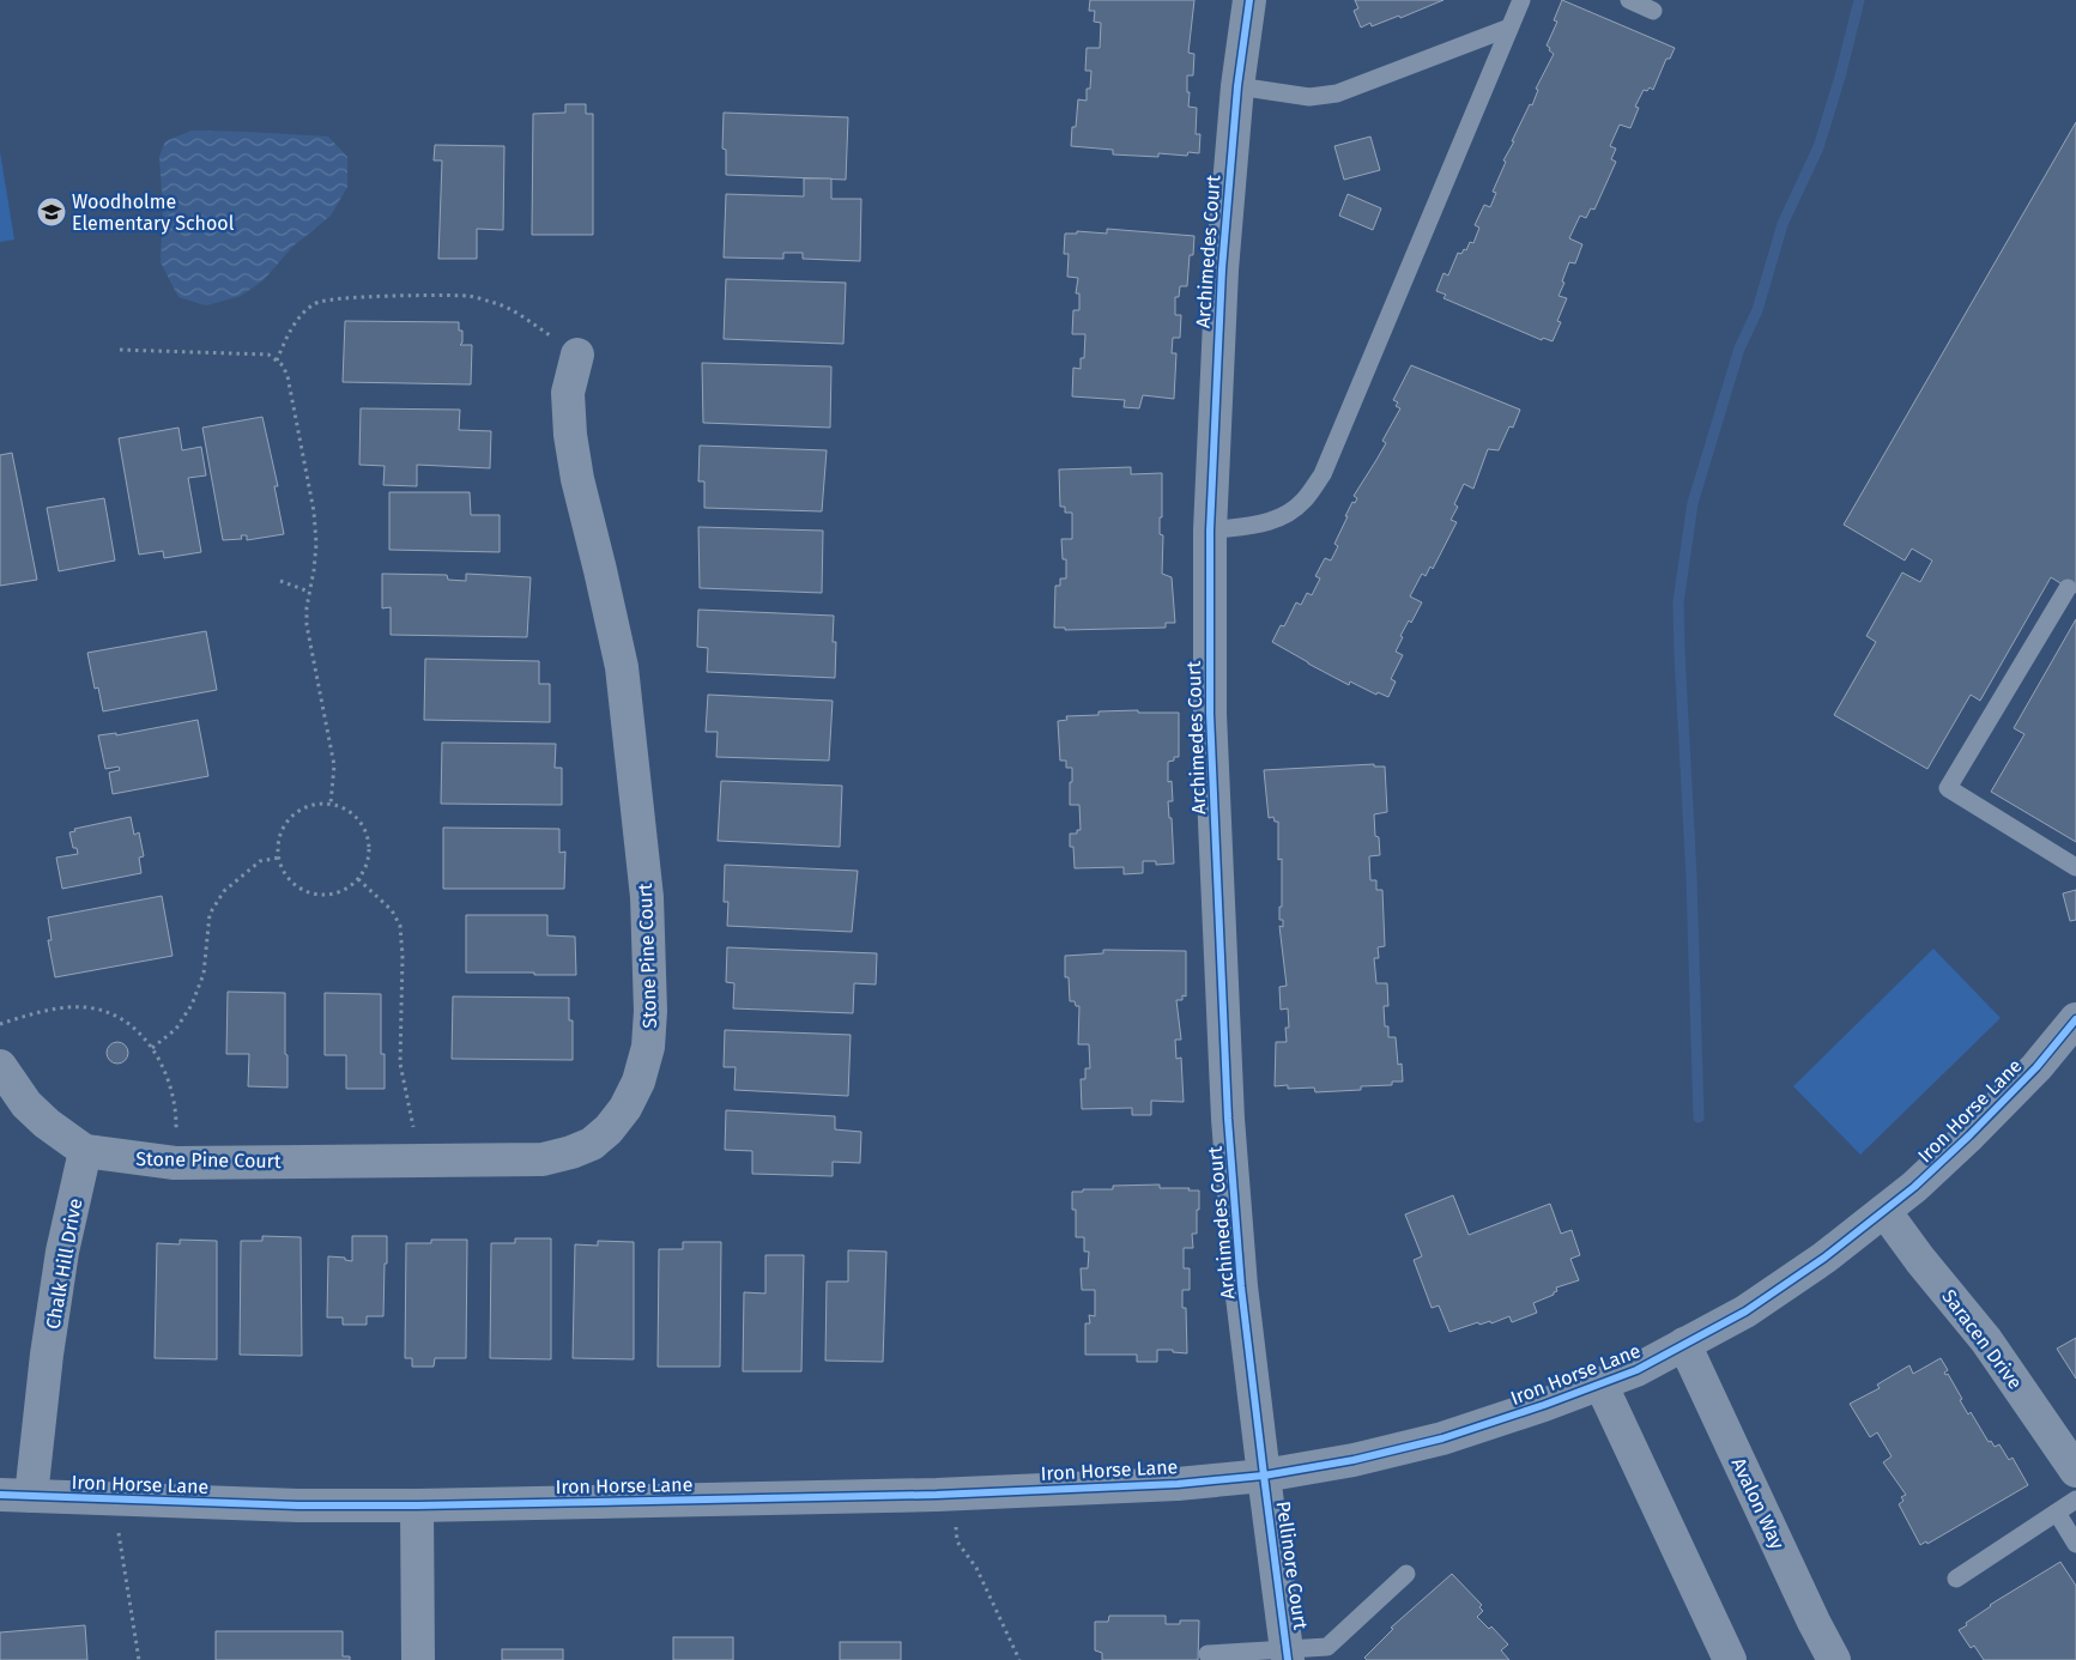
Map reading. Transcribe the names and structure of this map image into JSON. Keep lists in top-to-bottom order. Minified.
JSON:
{"streets":{"street":["Archimedes Court","Stone Pine Court","Iron Horse Lane","Chalk Hill Drive","Saracen Drive","Avalon Way","Pellinore Court"]},"crossings":[["Archimedes Court","Iron Horse Lane"],["Archimedes Court","Pellinore Court"],["Stone Pine Court","Chalk Hill Drive"],["Iron Horse Lane","Chalk Hill Drive"],["Iron Horse Lane","Saracen Drive"],["Iron Horse Lane","Avalon Way"],["Iron Horse Lane","Pellinore Court"]],"places":{"school or university":["Woodholme Elementary School"]}}
